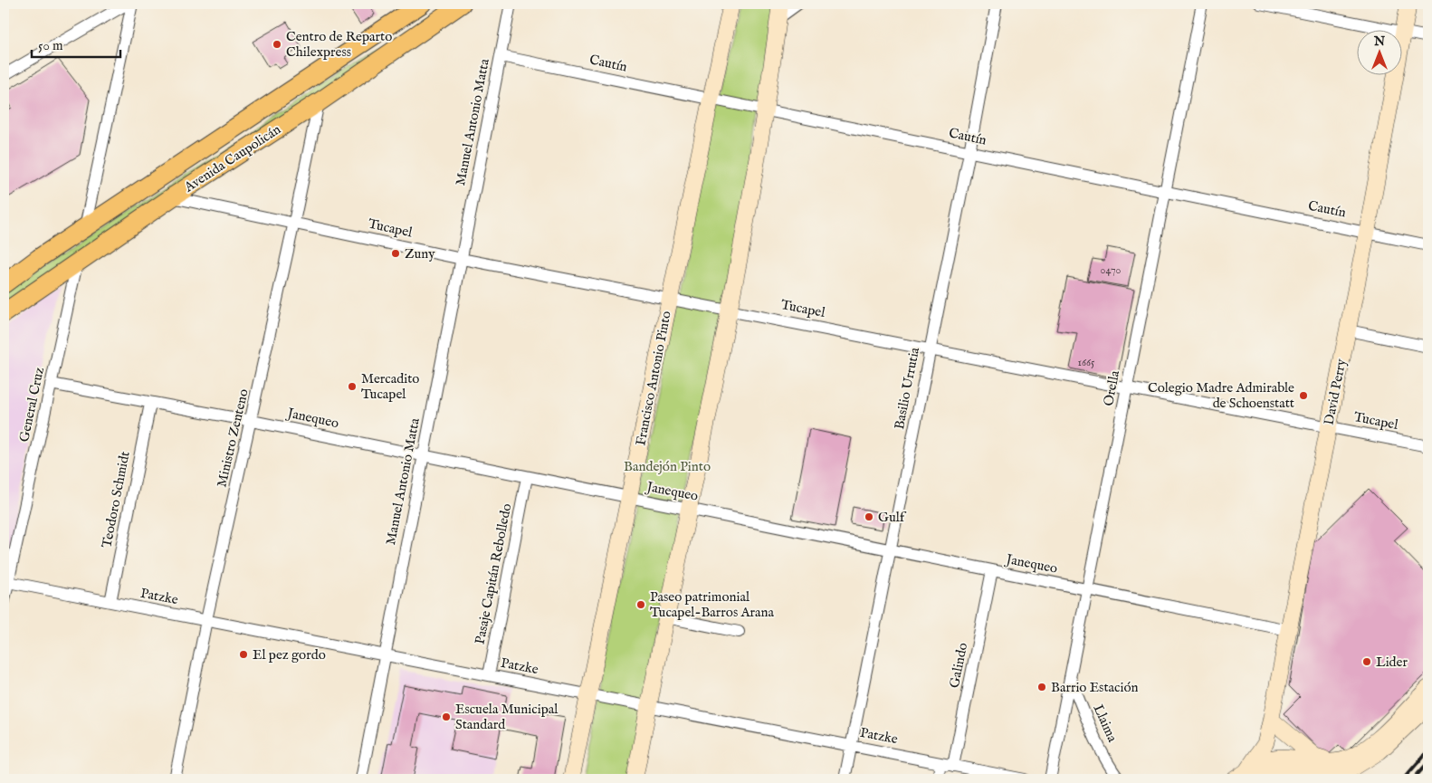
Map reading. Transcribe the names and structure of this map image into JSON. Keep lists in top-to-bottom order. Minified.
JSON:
{"streets":{"main road":["Avenida Caupolicán","Francisco Antonio Pinto","David Perry"],"street":["Cautín","Manuel Antonio Matta","Tucapel","Basilio Urrutia","Orella","General Cruz","Janequeo","Ministro Zenteno","Teodoro Schmidt","Pasaje Capitán Rebolledo","Patzke","Galindo","Llaima"]},"crossings":[["Cautín","Manuel Antonio Matta"],["Cautín","Francisco Antonio Pinto"],["Cautín","Basilio Urrutia"],["Cautín","Orella"],["Cautín","David Perry"],["Manuel Antonio Matta","Tucapel"],["Manuel Antonio Matta","Janequeo"],["Manuel Antonio Matta","Patzke"],["Avenida Caupolicán","Tucapel"],["Avenida Caupolicán","General Cruz"],["Avenida Caupolicán","Ministro Zenteno"],["Tucapel","Francisco Antonio Pinto"],["Tucapel","Basilio Urrutia"],["Tucapel","Orella"],["Tucapel","David Perry"],["Tucapel","Ministro Zenteno"],["Francisco Antonio Pinto","Janequeo"],["Francisco Antonio Pinto","Patzke"],["Basilio Urrutia","Janequeo"],["Basilio Urrutia","Patzke"],["Orella","Janequeo"],["Orella","Llaima"],["David Perry","Janequeo"],["General Cruz","Janequeo"],["General Cruz","Patzke"],["Janequeo","Ministro Zenteno"],["Janequeo","Teodoro Schmidt"],["Janequeo","Pasaje Capitán Rebolledo"],["Janequeo","Galindo"],["Ministro Zenteno","Patzke"],["Teodoro Schmidt","Patzke"],["Pasaje Capitán Rebolledo","Patzke"],["Patzke","Galindo"]],"parks":["Bandejón Pinto"],"places":["Centro de Reparto Chilexpress","Zuny","Mercadito Tucapel","Colegio Madre Admirable de Schoenstatt","Gulf","Paseo patrimonial Tucapel-Barros Arana","El pez gordo","Lider","Barrio Estación","Escuela Municipal Standard"],"house_numbers":["0470","1665"],"scale_bar":"50 m","north":"top"}
